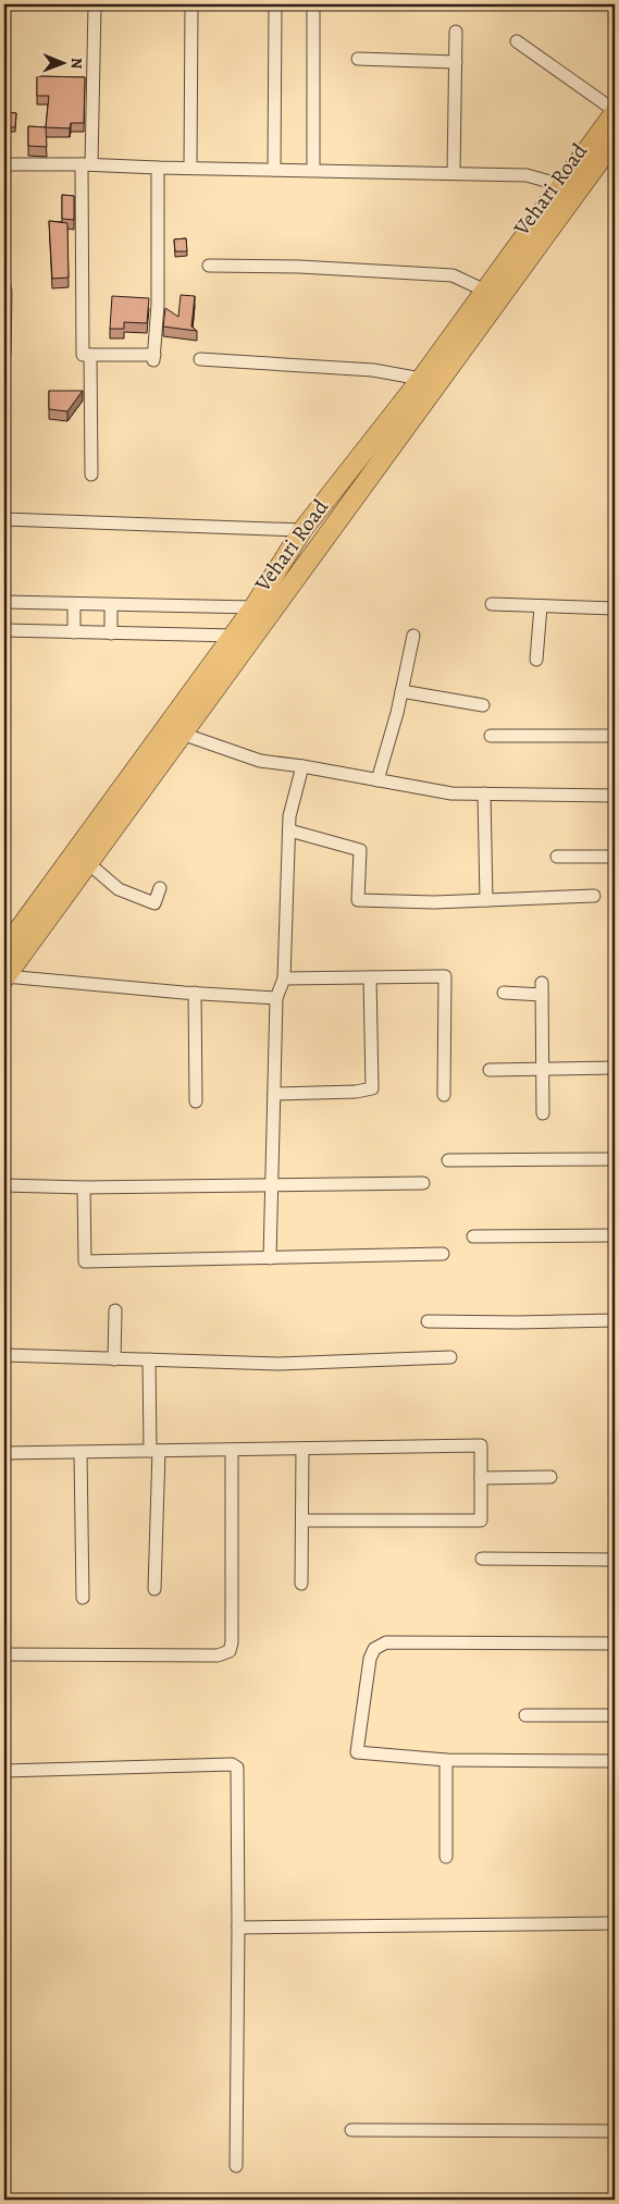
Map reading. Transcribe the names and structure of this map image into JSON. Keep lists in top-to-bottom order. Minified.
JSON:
{"streets":{"main road":["Vehari Road"]},"north":"right"}
